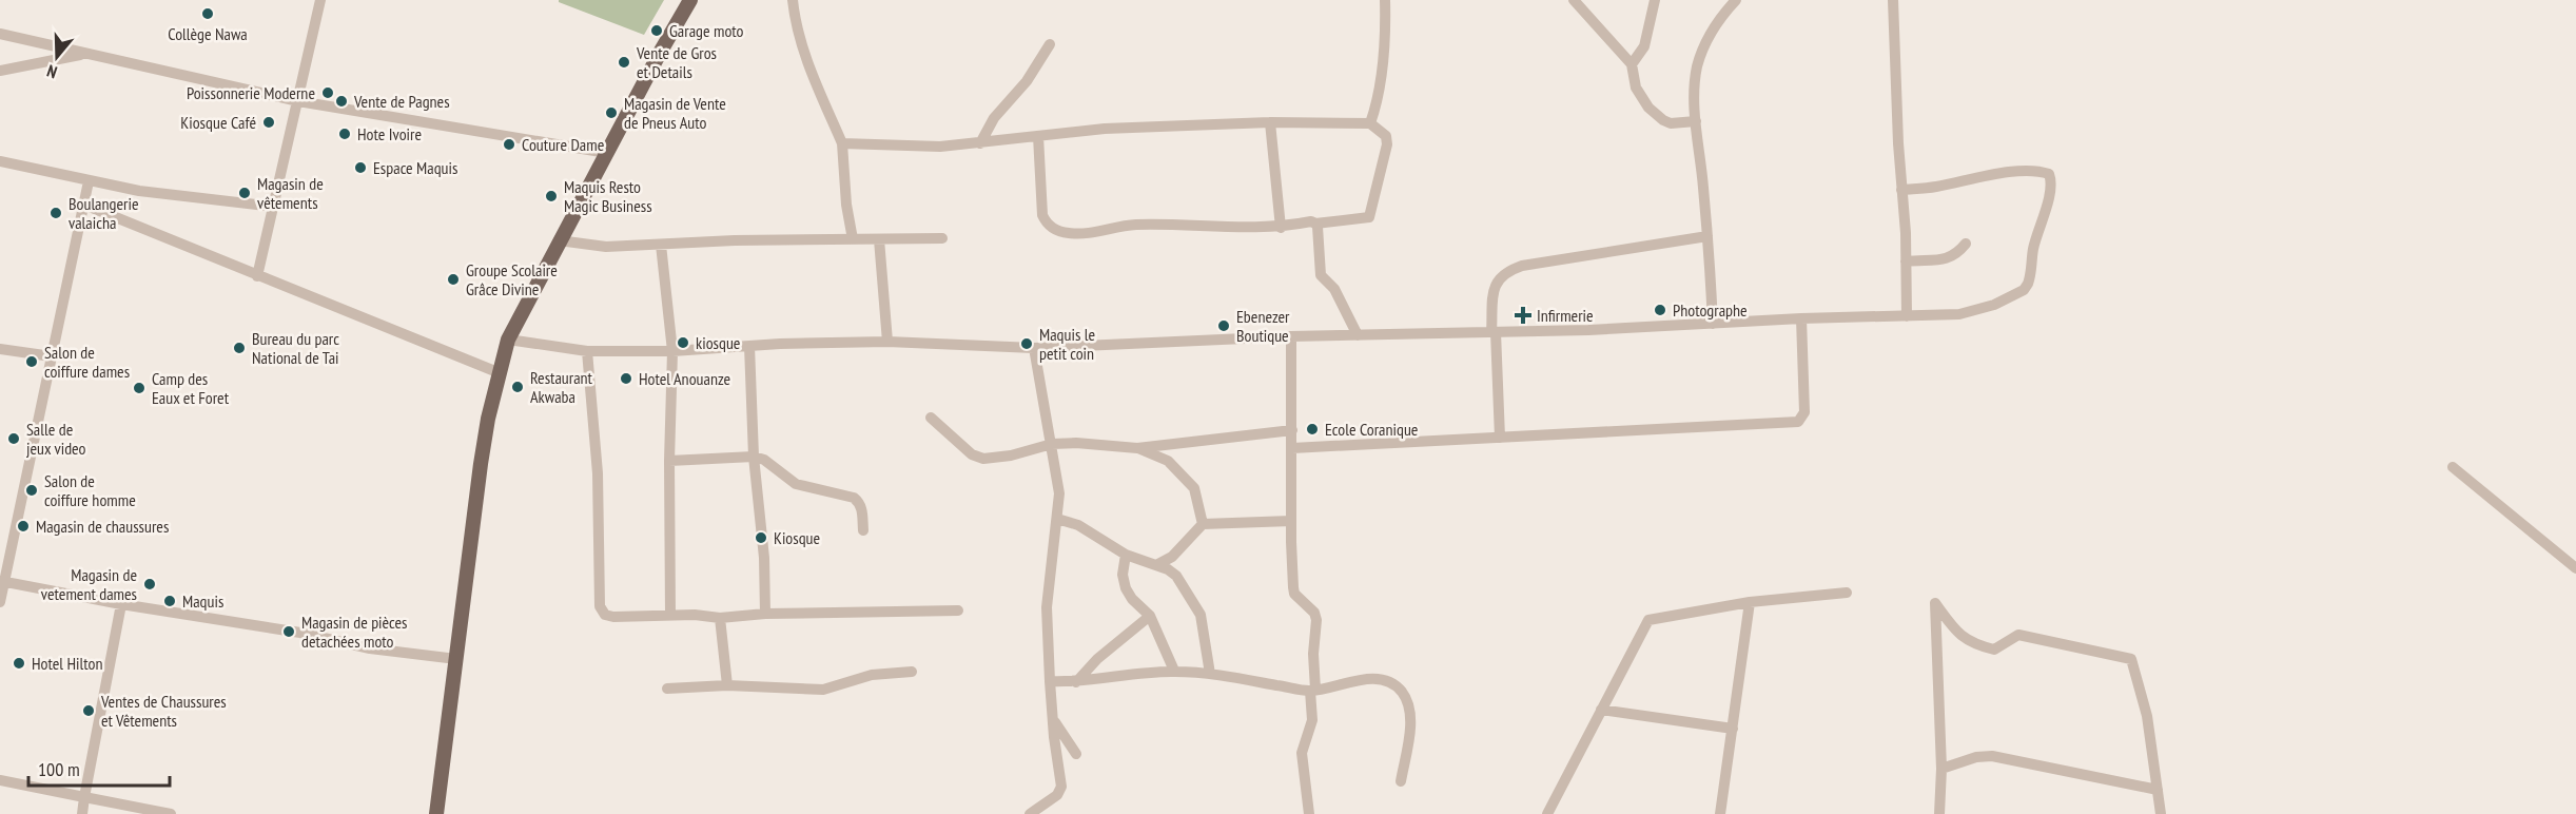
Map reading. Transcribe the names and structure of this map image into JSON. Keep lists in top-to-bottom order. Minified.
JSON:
{"places":{"other":["Collège Nawa","Garage moto","Vente de Gros et Details","Poissonnerie Moderne","Vente de Pagnes","Magasin de Vente de Pneus Auto","Kiosque Café","Hote Ivoire","Couture Dame","Espace Maquis","Magasin de vêtements","Maquis Resto Magic Business","Boulangerie valaicha","Groupe Scolaire Grâce Divine","Photographe","Ebenezer Boutique","kiosque","Maquis le petit coin","Bureau du parc National de Tai","Salon de coiffure dames","Hotel Anouanze","Restaurant Akwaba","Camp des Eaux et Foret","Ecole Coranique","Salle de jeux video","Salon de coiffure homme","Magasin de chaussures","Kiosque","Magasin de vetement dames","Maquis","Magasin de pièces detachées moto","Hotel Hilton","Ventes de Chaussures et Vêtements"],"health":["Infirmerie"]},"scale_bar":"100 m","north":"bottom"}
